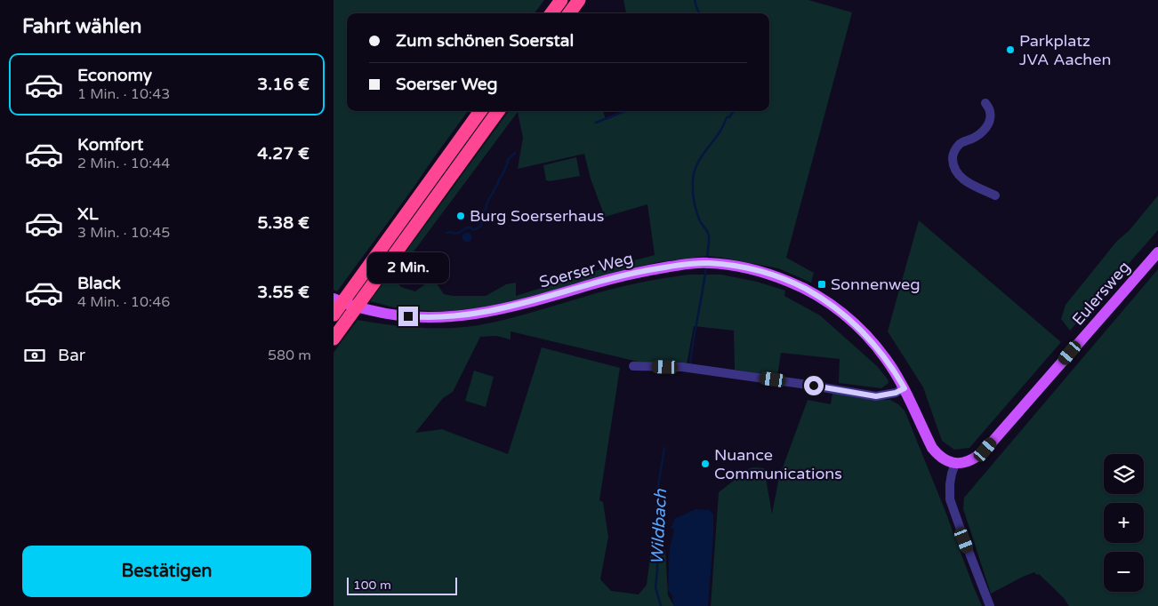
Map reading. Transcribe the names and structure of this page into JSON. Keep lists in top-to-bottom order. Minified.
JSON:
{"streets":{"main road":["Soerser Weg","Eulersweg"]},"crossings":[["Soerser Weg","Eulersweg"]],"water":["Wildbach"],"places":{"other":["Parkplatz JVA Aachen","Burg Soerserhaus","Nuance Communications"],"transit":["Sonnenweg"]},"scale_bar":"100 m","page":{"heading":"Fahrt wählen","banner":["Zum schönen Soerstal","Soerser Weg"],"list":[{"name":"Economy","note":"1 Min. · 10:43","value":"3.16 €"},{"name":"Komfort","note":"2 Min. · 10:44","value":"4.27 €"},{"name":"XL","note":"3 Min. · 10:45","value":"5.38 €"},{"name":"Black","note":"4 Min. · 10:46","value":"3.55 €"}],"bubble":"2 Min.","pay":["Bar","580 m"],"map_buttons":["+","−"],"buttons":"Bestätigen","scale":"100 m"}}
